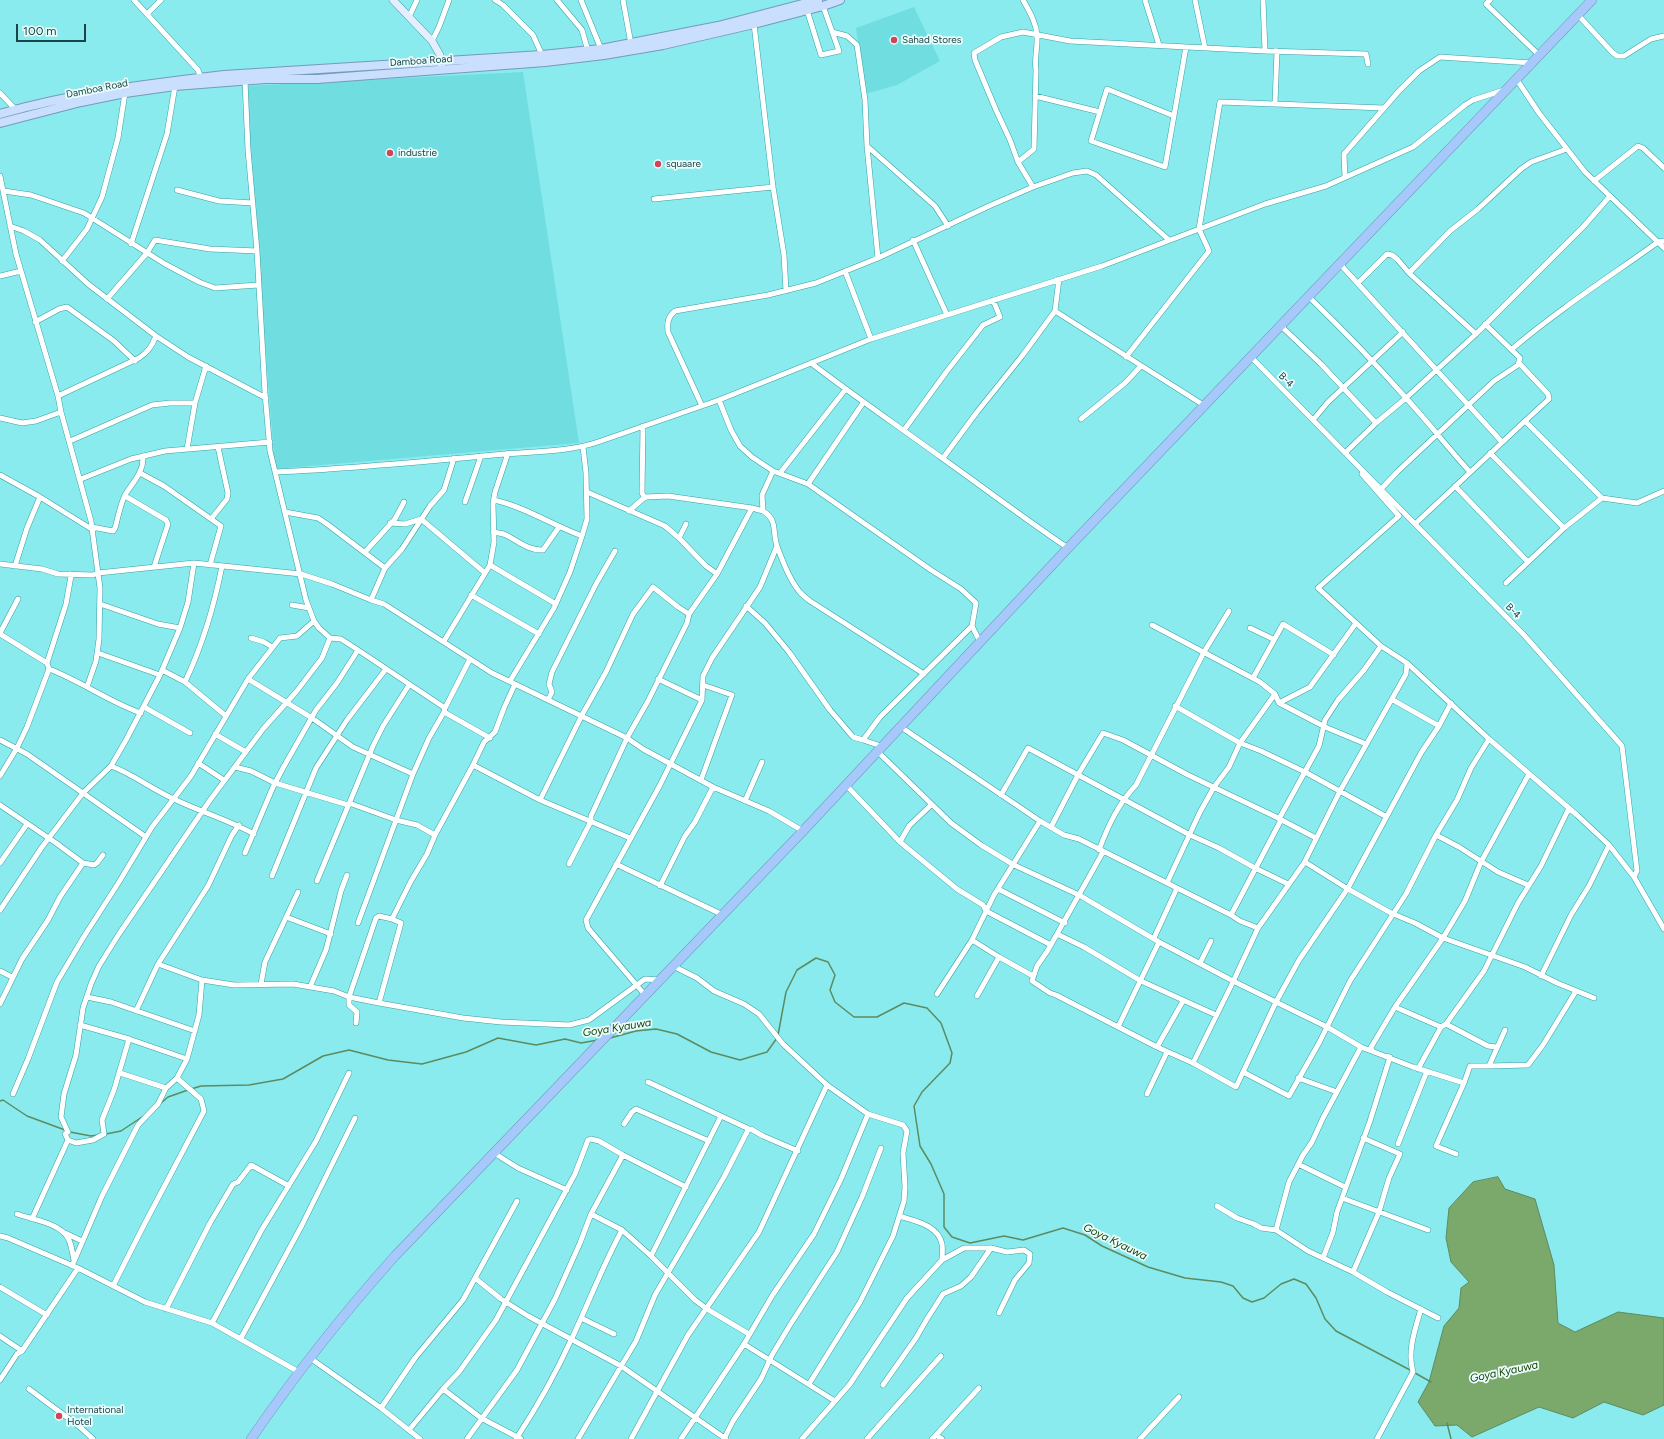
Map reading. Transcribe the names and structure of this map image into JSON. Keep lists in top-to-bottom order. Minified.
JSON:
{"streets":{"main road":["Damboa Road"],"street":["B-4"]},"water":["Goya Kyauwa"],"places":["Sahad Stores","industrie","squaare","International Hotel"],"scale_bar":"100 m"}
